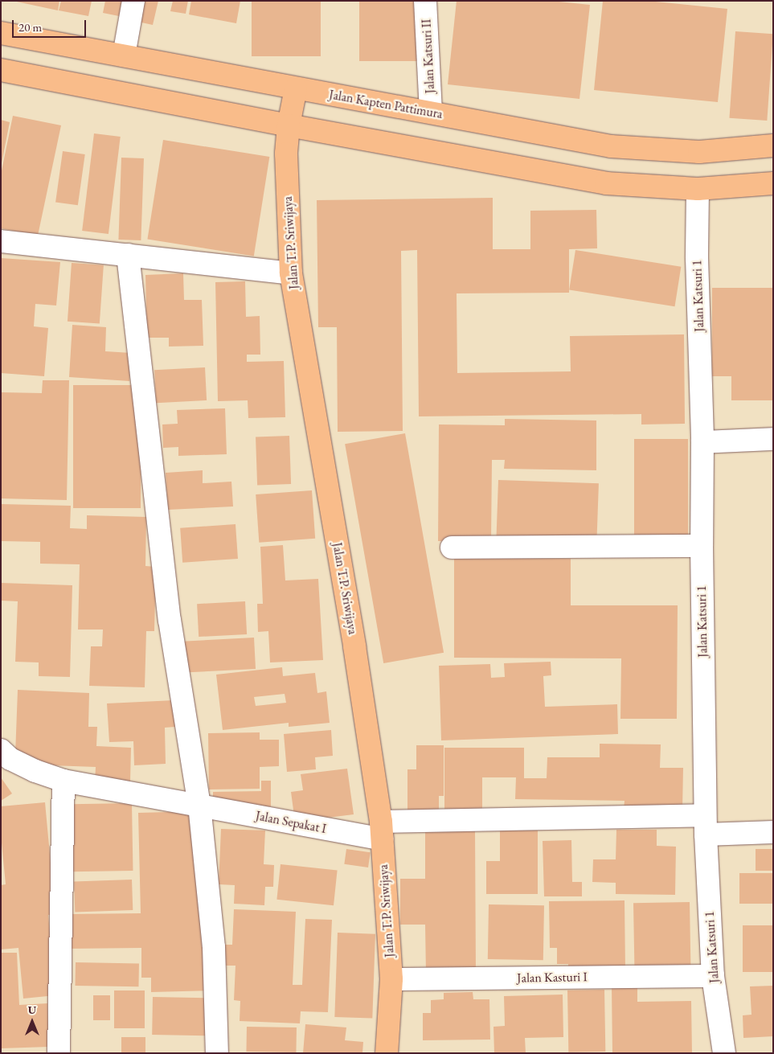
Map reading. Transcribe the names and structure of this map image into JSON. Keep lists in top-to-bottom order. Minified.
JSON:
{"streets":{"main road":["Jalan Kapten Pattimura","Jalan T.P. Sriwijaya"],"street":["Jalan Katsuri II","Jalan Katsuri 1","Jalan Sepakat I","Jalan Kasturi I"]},"crossings":[["Jalan Katsuri II","Jalan Kapten Pattimura"],["Jalan Kapten Pattimura","Jalan T.P. Sriwijaya"],["Jalan T.P. Sriwijaya","Jalan Sepakat I"],["Jalan T.P. Sriwijaya","Jalan Kasturi I"],["Jalan Katsuri 1","Jalan Sepakat I"],["Jalan Katsuri 1","Jalan Kasturi I"]],"scale_bar":"20 m","north":"top"}
